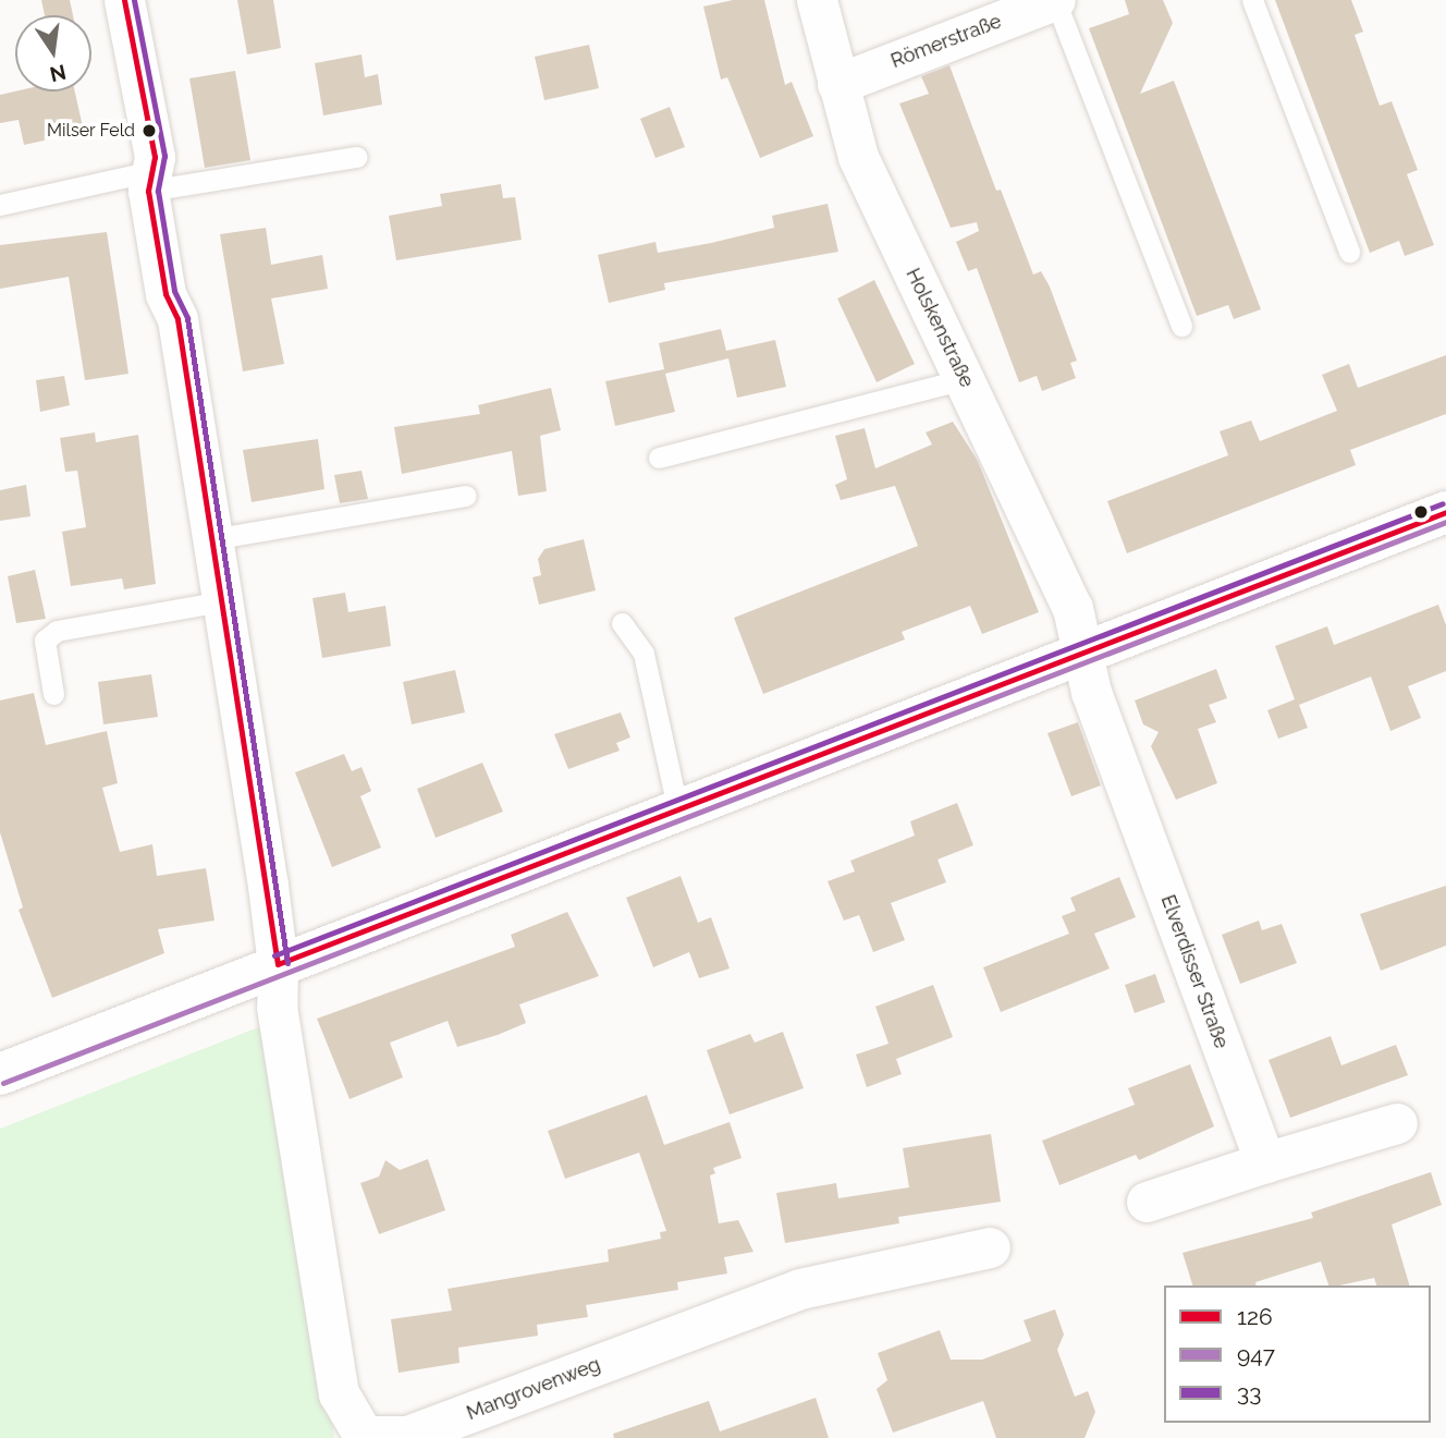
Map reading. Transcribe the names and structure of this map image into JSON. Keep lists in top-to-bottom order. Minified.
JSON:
{"streets":{"street":["Römerstraße","Holskenstraße","Elverdisser Straße","Mangrovenweg"]},"crossings":[["Römerstraße","Holskenstraße"],["Holskenstraße","Elverdisser Straße"]],"places":["Milser Feld"],"lines":["transit line 126","transit line 33","transit line 947"],"legend":["126","947","33"],"north":"bottom"}
